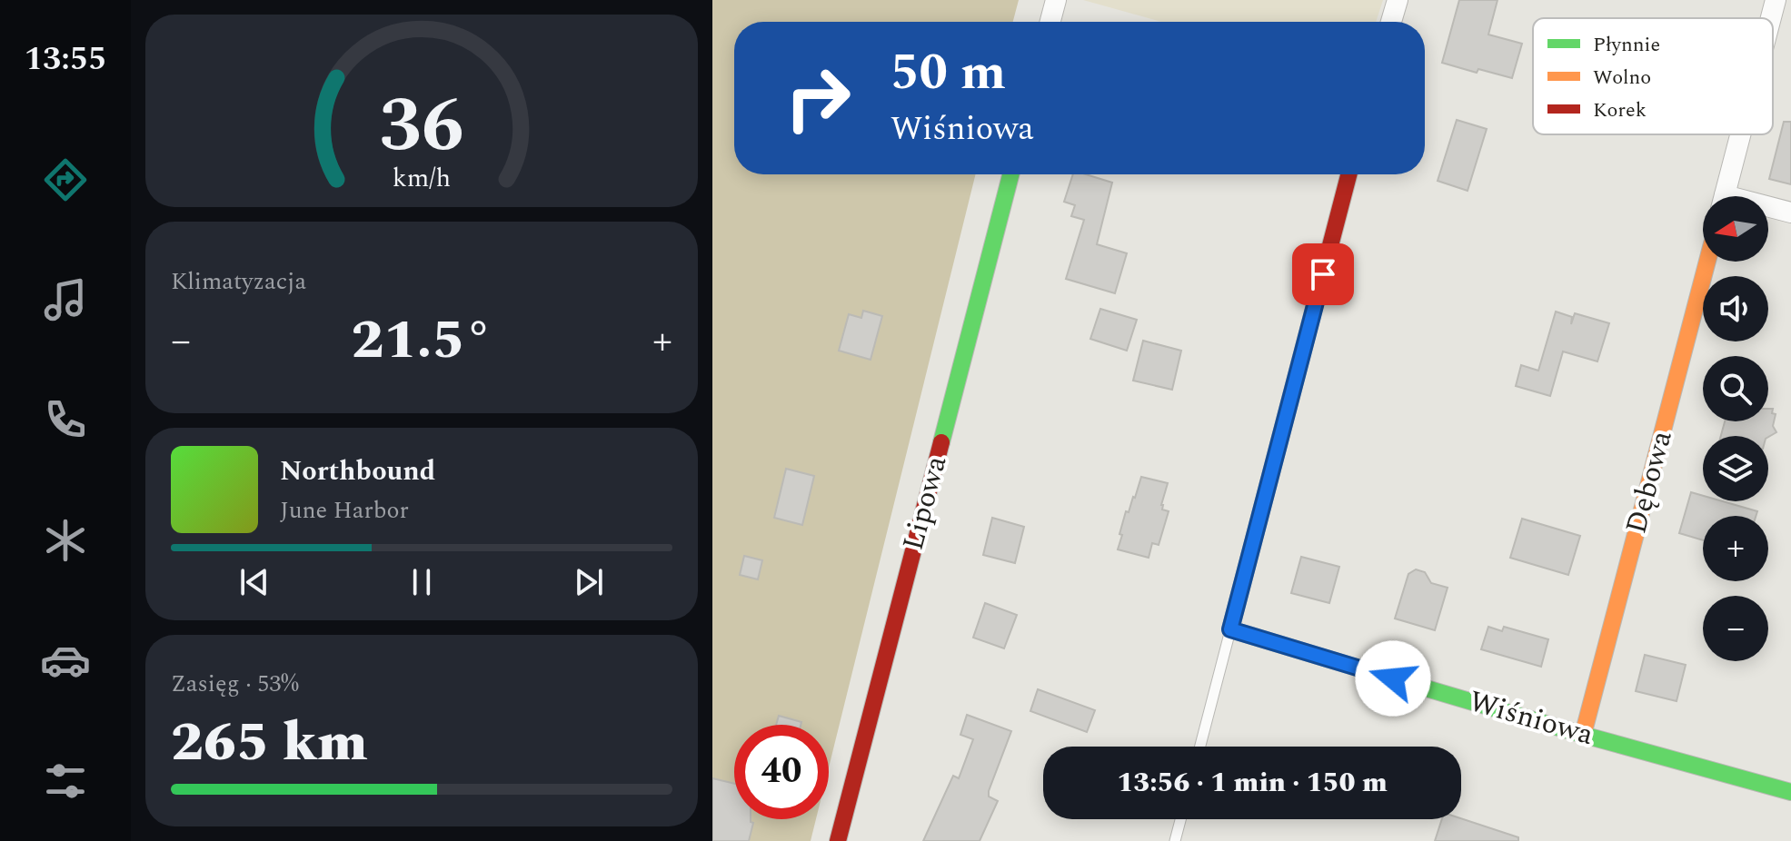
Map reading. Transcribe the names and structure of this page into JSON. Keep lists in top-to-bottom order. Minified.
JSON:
{"streets":{"street":["Dębowa","Lipowa","Wiśniowa"]},"crossings":[["Dębowa","Wiśniowa"]],"legend":["Płynnie","Wolno","Korek"],"north":"left","page":{"tabs":"13:55","turn":["50 m","Wiśniowa"],"map_buttons":["+","−"],"tile":["Klimatyzacja",["Zasięg · 53%","265 km"]],"heat":["−","21.5°","+"],"song":["Northbound","June Harbor"],"limit":"40","trip":"13:56 · 1 min · 150 m","gauge":["36","km/h"]}}
